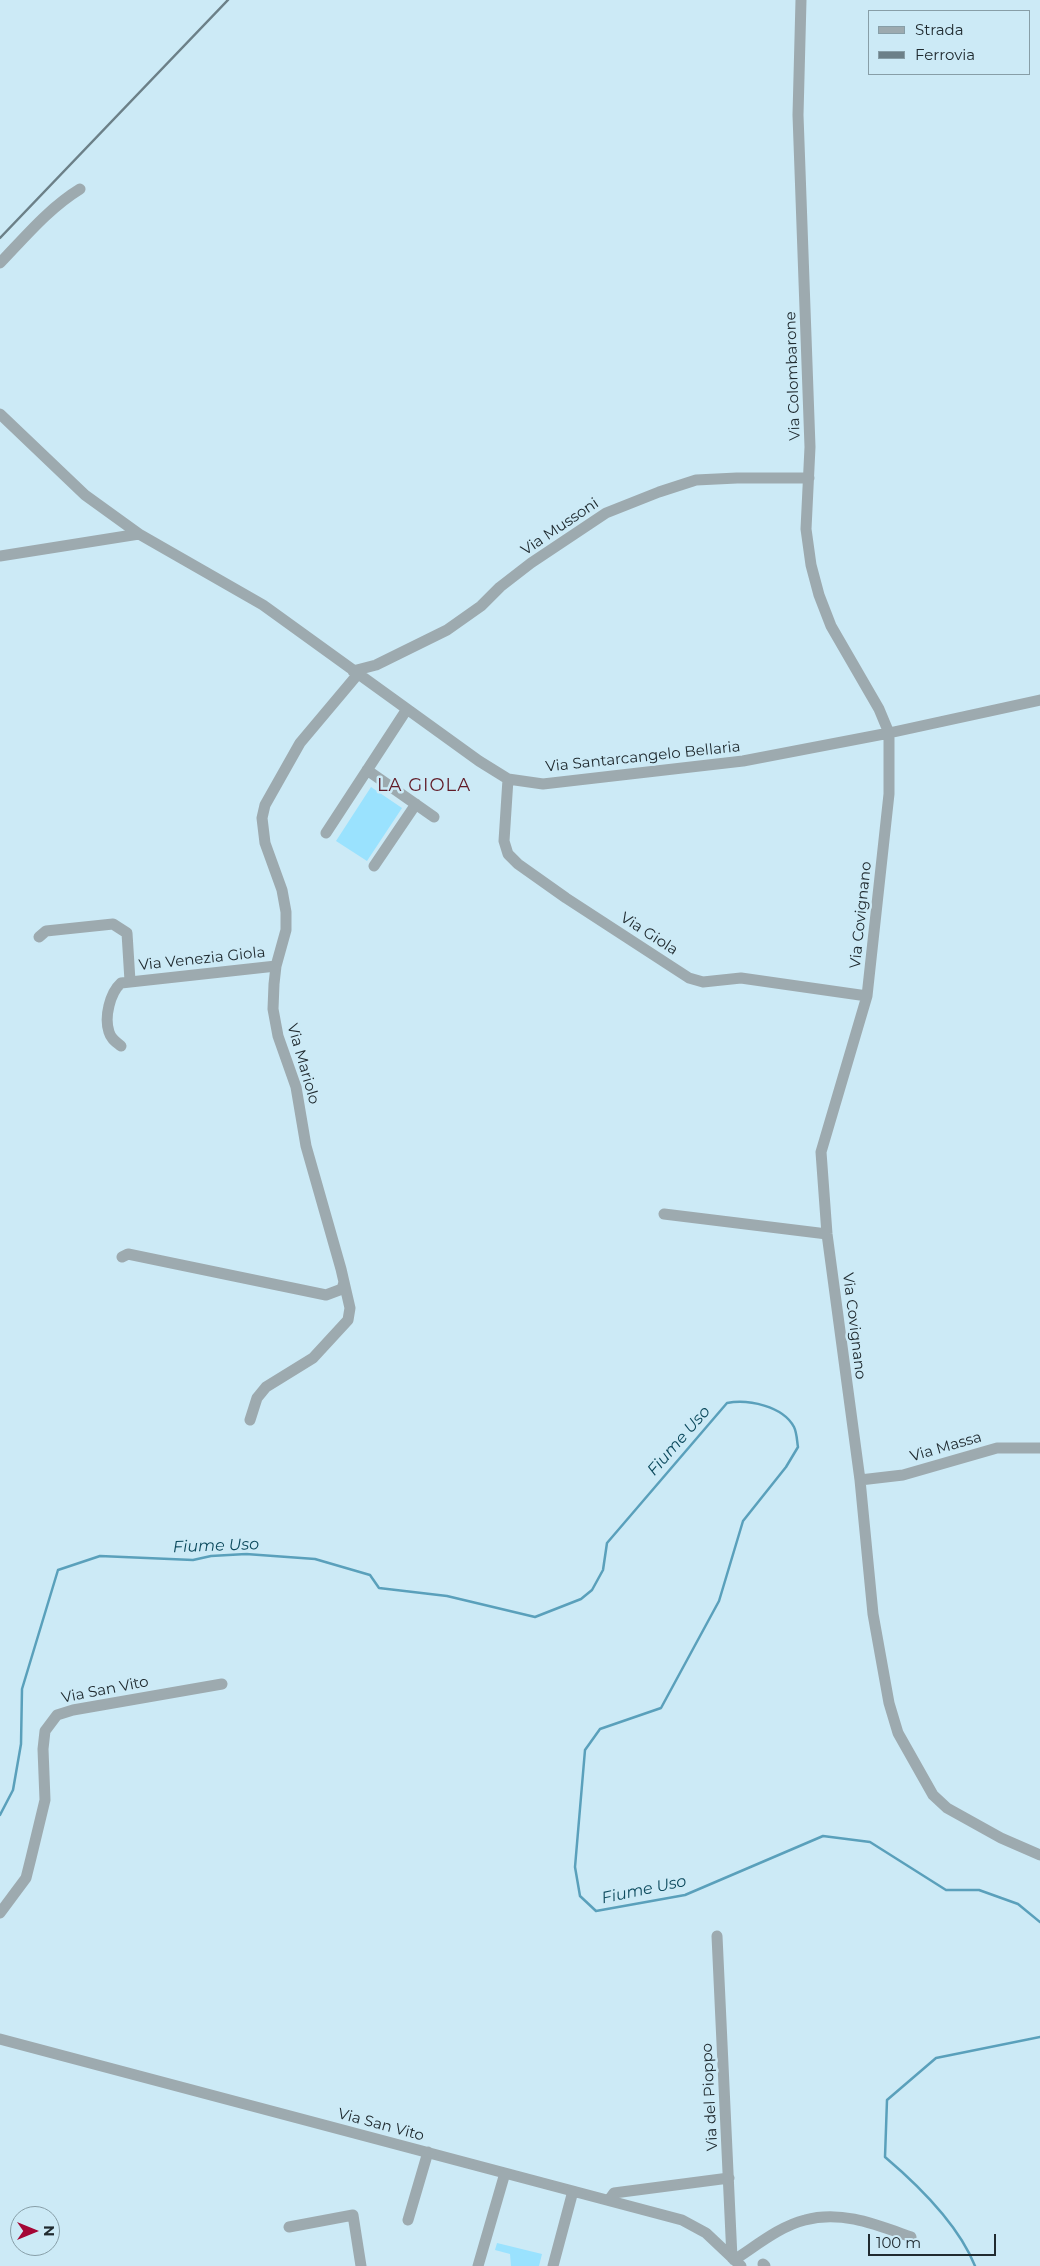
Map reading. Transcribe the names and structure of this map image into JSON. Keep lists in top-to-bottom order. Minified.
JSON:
{"streets":{"street":["Via Colombarone","Via Mussoni","Via Santarcangelo Bellaria","Via Covignano","Via Giola","Via Venezia Giola","Via Mariolo","Via Massa","Via San Vito","Via del Pioppo"]},"crossings":[["Via Colombarone","Via Mussoni"],["Via Colombarone","Via Santarcangelo Bellaria"],["Via Colombarone","Via Covignano"],["Via Mussoni","Via Santarcangelo Bellaria"],["Via Mussoni","Via Mariolo"],["Via Santarcangelo Bellaria","Via Covignano"],["Via Santarcangelo Bellaria","Via Giola"],["Via Santarcangelo Bellaria","Via Mariolo"],["Via Covignano","Via Giola"],["Via Covignano","Via Massa"],["Via Venezia Giola","Via Mariolo"],["Via San Vito","Via del Pioppo"]],"districts":["LA GIOLA"],"water":["Fiume Uso"],"legend":["Strada","Ferrovia"],"scale_bar":"100 m","north":"right"}
